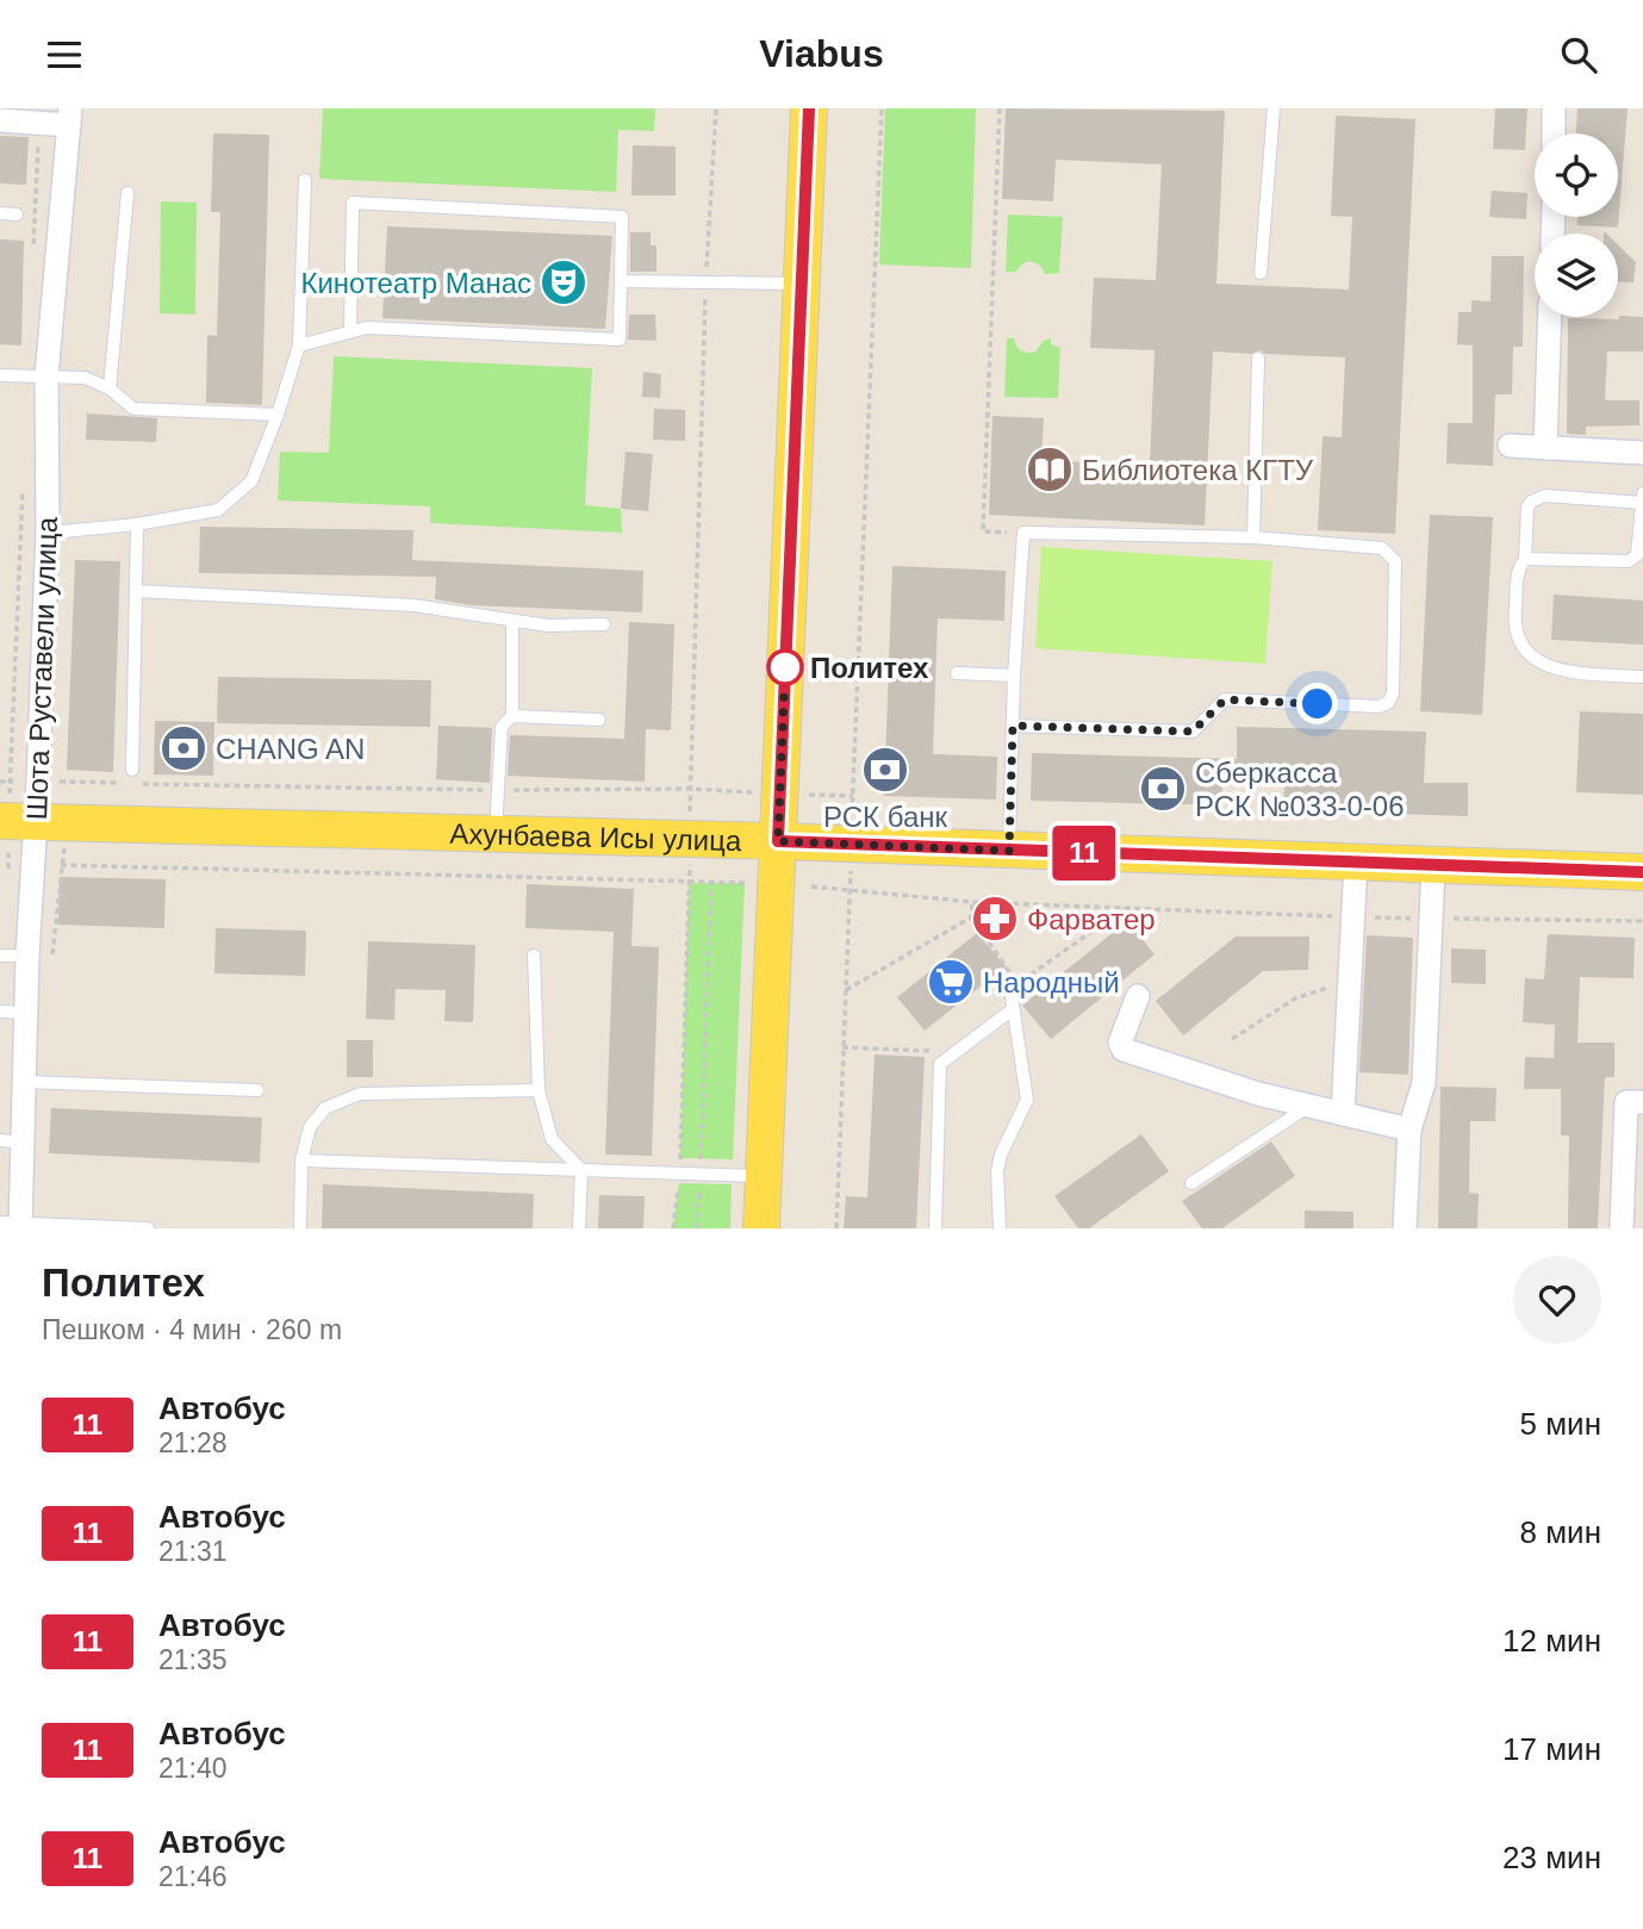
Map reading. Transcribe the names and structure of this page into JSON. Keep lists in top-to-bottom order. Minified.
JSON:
{"streets":{"main road":["Ахунбаева Исы улица"],"street":["Шота Руставели улица"]},"crossings":[["Шота Руставели улица","Ахунбаева Исы улица"]],"places":{"theatre":["Кинотеатр Манас"],"library":["Библиотека КГТУ"],"other":["Политех"],"bank":["CHANG AN","РСК банк","Сберкасса РСК №033-0-06"],"pharmacy":["Фарватер"],"supermarket":["Народный"]},"lines":["bus line 11"],"page":{"header":"Viabus","on_map":"11","heading":["Политех","Пешком · 4 мин · 260 m"],"list":[{"mark":"11","name":"Автобус","note":"21:28","value":"5 мин"},{"mark":"11","name":"Автобус","note":"21:31","value":"8 мин"},{"mark":"11","name":"Автобус","note":"21:35","value":"12 мин"},{"mark":"11","name":"Автобус","note":"21:40","value":"17 мин"},{"mark":"11","name":"Автобус","note":"21:46","value":"23 мин"}]}}
